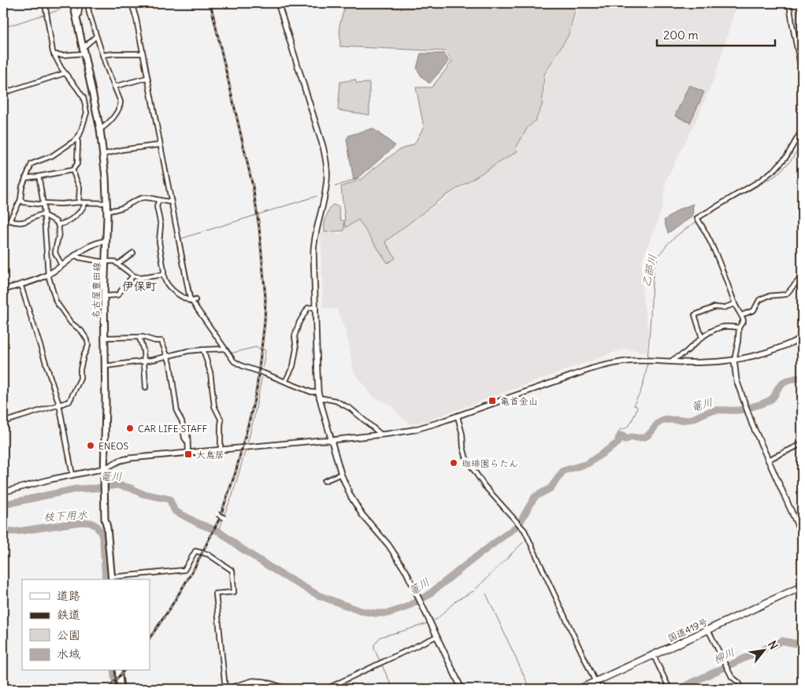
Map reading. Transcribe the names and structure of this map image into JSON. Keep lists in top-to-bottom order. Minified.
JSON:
{"streets":{"highway":["国道419号"],"main road":["名古屋豊田線"]},"districts":["伊保町"],"water":["乙部川","篭川","枝下用水","柳川"],"places":{"transit":["亀首金山","大鳥居"],"other":["CAR LIFE STAFF","ENEOS","珈琲園らたん"]},"legend":["道路","鉄道","公園","水域"],"scale_bar":"200 m","north":"top right"}
